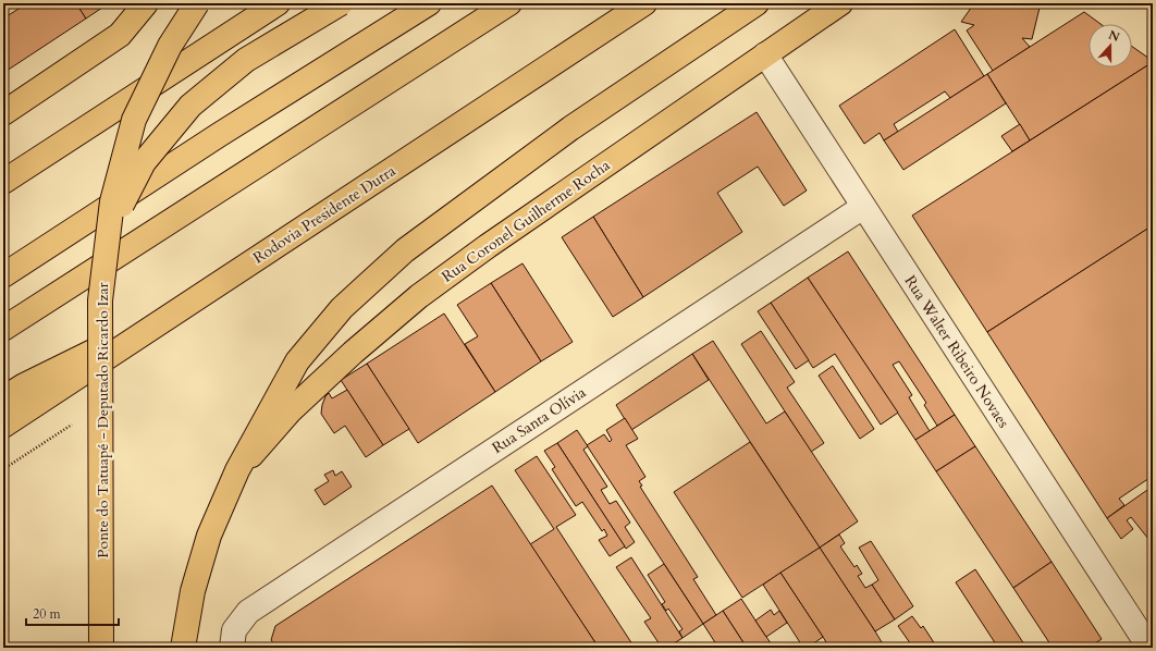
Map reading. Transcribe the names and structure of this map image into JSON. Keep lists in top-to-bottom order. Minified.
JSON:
{"streets":{"main road":["Rodovia Presidente Dutra","Rua Coronel Guilherme Rocha","Ponte do Tatuapé - Deputado Ricardo Izar"],"street":["Rua Walter Ribeiro Novaes","Rua Santa Olívia"]},"crossings":[["Rua Coronel Guilherme Rocha","Rua Walter Ribeiro Novaes"],["Rua Walter Ribeiro Novaes","Rua Santa Olívia"]],"scale_bar":"20 m","north":"top"}
